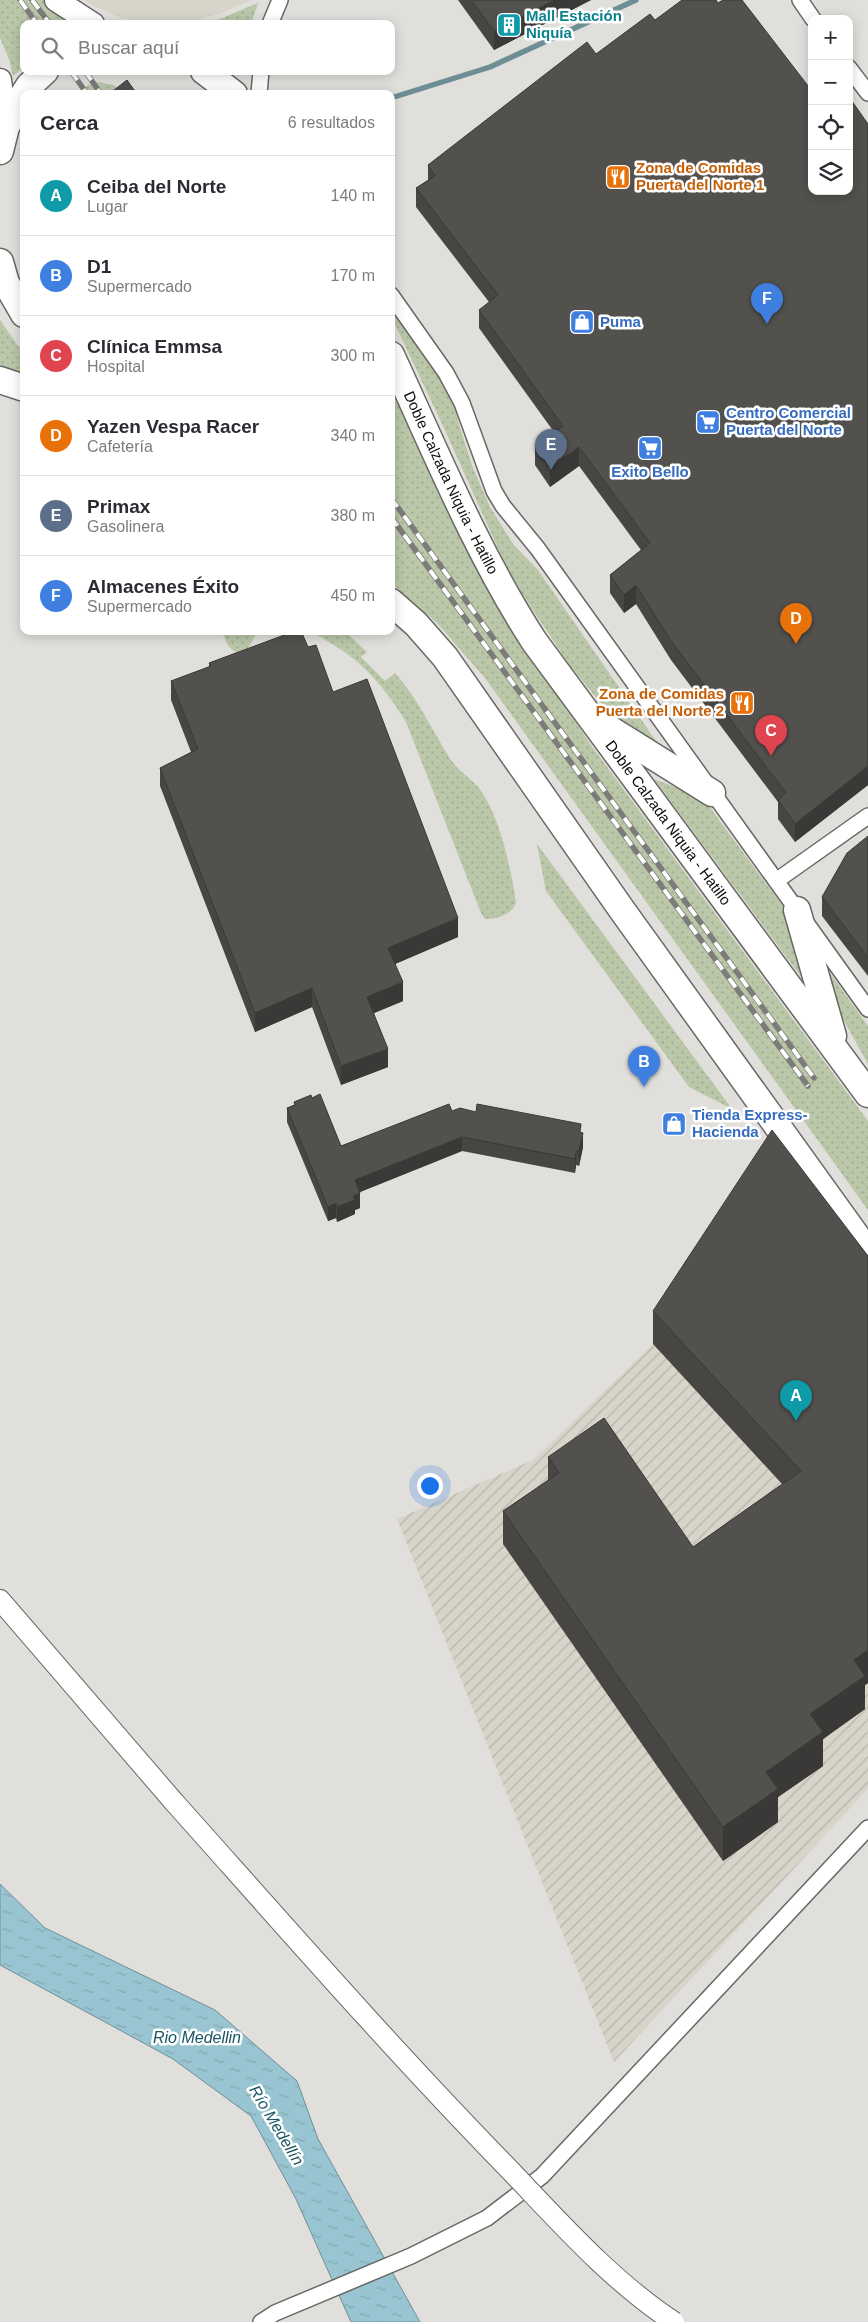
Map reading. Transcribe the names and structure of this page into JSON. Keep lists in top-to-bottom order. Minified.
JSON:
{"streets":{"highway":["Doble Calzada Niquia - Hatillo"]},"water":["Rio Medellin","Río Medellín"],"places":{"building":["Mall Estación Niquía"],"restaurant":["Zona de Comidas Puerta del Norte 1","Zona de Comidas Puerta del Norte 2"],"shop":["Puma","Tienda Express- Hacienda"],"supermarket":["Centro Comercial Puerta del Norte","Exito Bello"]},"page":{"map_buttons":["+","−"],"search":"Buscar aquí","heading":["Cerca","6 resultados"],"list":[{"mark":"A","name":"Ceiba del Norte","note":"Lugar","value":"140 m"},{"mark":"B","name":"D1","note":"Supermercado","value":"170 m"},{"mark":"C","name":"Clínica Emmsa","note":"Hospital","value":"300 m"},{"mark":"D","name":"Yazen Vespa Racer","note":"Cafetería","value":"340 m"},{"mark":"E","name":"Primax","note":"Gasolinera","value":"380 m"},{"mark":"F","name":"Almacenes Éxito","note":"Supermercado","value":"450 m"}],"pins":["F","E","D","C","B","A"]}}
